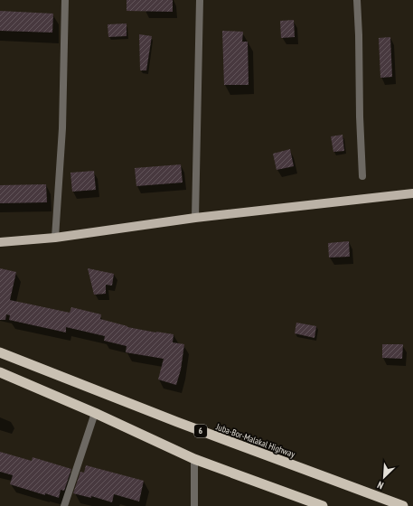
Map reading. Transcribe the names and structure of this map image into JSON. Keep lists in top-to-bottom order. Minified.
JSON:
{"streets":{"highway":["6","Juba-Bor-Malakal Highway"]},"north":"bottom left"}
